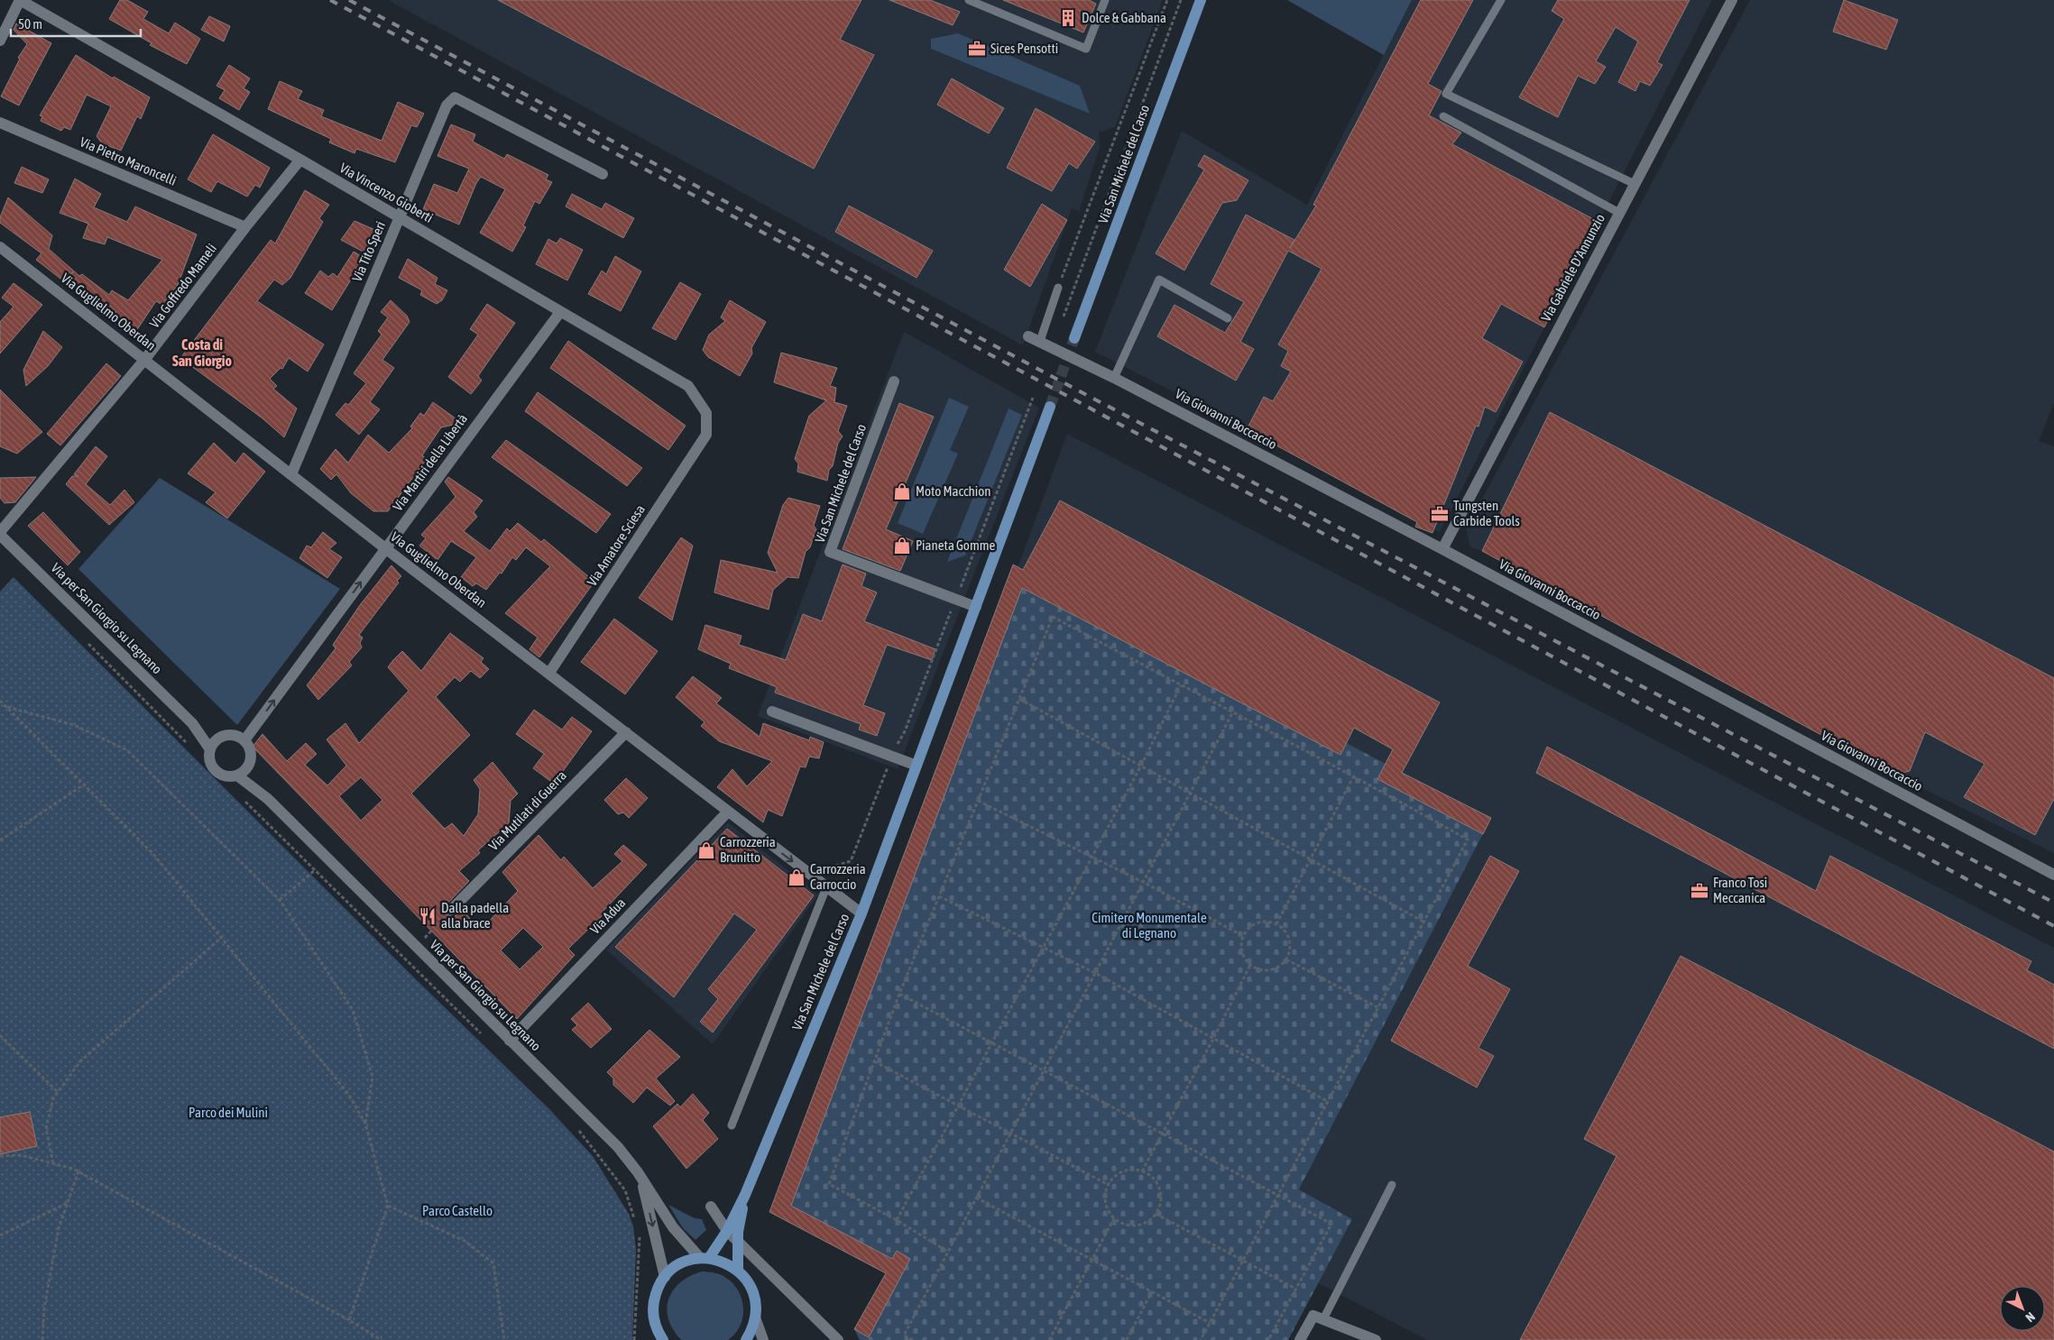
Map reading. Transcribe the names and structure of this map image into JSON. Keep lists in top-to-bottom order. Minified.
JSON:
{"streets":{"main road":["Via San Michele del Carso"],"street":["Via Pietro Maroncelli","Via Vincenzo Gioberti","Via Tito Speri","Via Gabriele D'Annunzio","Via Goffredo Mameli","Via Guglielmo Oberdan","Via Giovanni Boccaccio","Via Martiri della Libertà","Via Amatore Sciesa","Via per San Giorgio su Legnano","Via Mutilati di Guerra","Via Adua"]},"crossings":[["Via Pietro Maroncelli","Via Goffredo Mameli"],["Via San Michele del Carso","Via Guglielmo Oberdan"],["Via San Michele del Carso","Via per San Giorgio su Legnano"],["Via Vincenzo Gioberti","Via Tito Speri"],["Via Vincenzo Gioberti","Via Goffredo Mameli"],["Via Vincenzo Gioberti","Via Martiri della Libertà"],["Via Vincenzo Gioberti","Via Amatore Sciesa"],["Via Tito Speri","Via Guglielmo Oberdan"],["Via Gabriele D'Annunzio","Via Giovanni Boccaccio"],["Via Goffredo Mameli","Via Guglielmo Oberdan"],["Via Goffredo Mameli","Via per San Giorgio su Legnano"],["Via Guglielmo Oberdan","Via Martiri della Libertà"],["Via Guglielmo Oberdan","Via Amatore Sciesa"],["Via Guglielmo Oberdan","Via Mutilati di Guerra"],["Via Guglielmo Oberdan","Via Adua"],["Via Martiri della Libertà","Via per San Giorgio su Legnano"],["Via per San Giorgio su Legnano","Via Adua"]],"one_way":["Via Martiri della Libertà"],"districts":["Costa di San Giorgio"],"parks":["Cimitero Monumentale di Legnano","Parco dei Mulini","Parco Castello"],"places":{"building":["Dolce & Gabbana"],"office":["Sices Pensotti","Tungsten Carbide Tools","Franco Tosi Meccanica"],"shop":["Moto Macchion","Pianeta Gomme","Carrozzeria Brunitto","Carrozzeria Carroccio"],"restaurant":["Dalla padella alla brace"]},"scale_bar":"50 m","north":"bottom right"}
